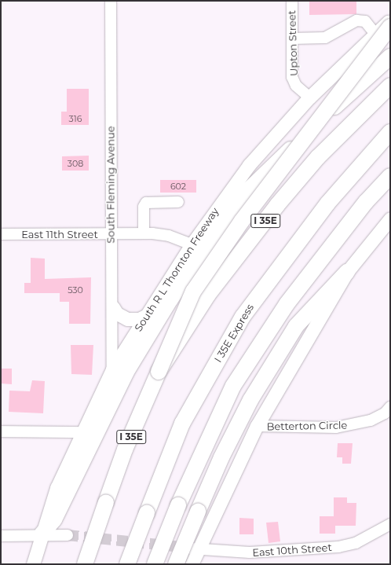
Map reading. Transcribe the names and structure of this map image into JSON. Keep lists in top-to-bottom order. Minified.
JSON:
{"streets":{"highway":["I 35E","I 35E Express"],"main road":["South R L Thornton Freeway"],"street":["Upton Street","South Fleming Avenue","East 11th Street","Betterton Circle","East 10th Street"]},"crossings":[["Upton Street","South R L Thornton Freeway"],["South Fleming Avenue","East 11th Street"],["South Fleming Avenue","South R L Thornton Freeway"],["East 11th Street","South R L Thornton Freeway"]],"house_numbers":["316","308","602","530"]}
